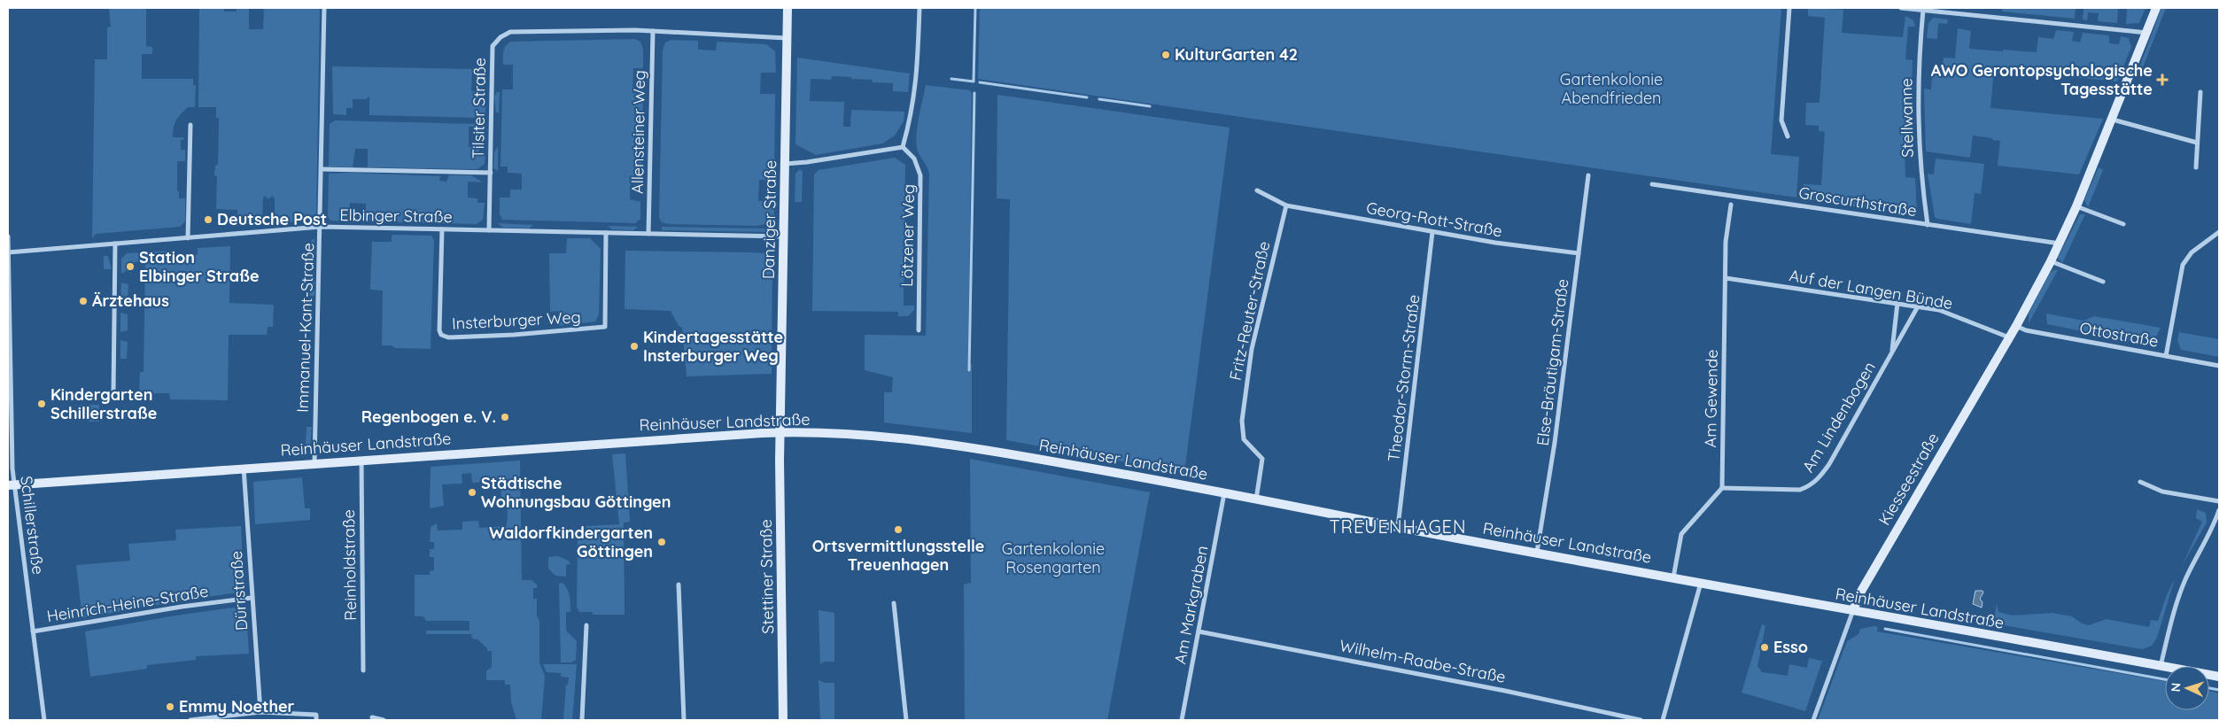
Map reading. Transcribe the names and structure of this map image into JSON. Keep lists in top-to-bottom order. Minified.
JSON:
{"streets":{"main road":["Danziger Straße","Reinhäuser Landstraße","Kiesseestraße","Stettiner Straße"],"street":["Tilsiter Straße","Stellwanne","Allensteiner Weg","Groscurthstraße","Elbinger Straße","Georg-Rott-Straße","Lötzener Weg","Auf der Langen Bünde","Fritz-Reuter-Straße","Insterburger Weg","Immanuel-Kant-Straße","Ottostraße","Else-Bräutigam-Straße","Theodor-Storm-Straße","Am Gewende","Am Lindenbogen","Schillerstraße","Reinholdstraße","Dürrstraße","Heinrich-Heine-Straße","Am Markgraben","Wilhelm-Raabe-Straße"]},"crossings":[["Tilsiter Straße","Allensteiner Weg"],["Tilsiter Straße","Elbinger Straße"],["Tilsiter Straße","Danziger Straße"],["Stellwanne","Groscurthstraße"],["Allensteiner Weg","Elbinger Straße"],["Groscurthstraße","Kiesseestraße"],["Elbinger Straße","Danziger Straße"],["Elbinger Straße","Insterburger Weg"],["Elbinger Straße","Immanuel-Kant-Straße"],["Elbinger Straße","Schillerstraße"],["Danziger Straße","Reinhäuser Landstraße"],["Danziger Straße","Stettiner Straße"],["Georg-Rott-Straße","Fritz-Reuter-Straße"],["Georg-Rott-Straße","Else-Bräutigam-Straße"],["Georg-Rott-Straße","Theodor-Storm-Straße"],["Auf der Langen Bünde","Am Gewende"],["Auf der Langen Bünde","Am Lindenbogen"],["Auf der Langen Bünde","Kiesseestraße"],["Fritz-Reuter-Straße","Reinhäuser Landstraße"],["Immanuel-Kant-Straße","Reinhäuser Landstraße"],["Ottostraße","Kiesseestraße"],["Else-Bräutigam-Straße","Reinhäuser Landstraße"],["Theodor-Storm-Straße","Reinhäuser Landstraße"],["Am Gewende","Am Lindenbogen"],["Reinhäuser Landstraße","Kiesseestraße"],["Reinhäuser Landstraße","Schillerstraße"],["Reinhäuser Landstraße","Reinholdstraße"],["Reinhäuser Landstraße","Stettiner Straße"],["Reinhäuser Landstraße","Dürrstraße"],["Reinhäuser Landstraße","Am Markgraben"],["Schillerstraße","Heinrich-Heine-Straße"],["Dürrstraße","Heinrich-Heine-Straße"],["Am Markgraben","Wilhelm-Raabe-Straße"]],"districts":["TREUENHAGEN"],"parks":["Gartenkolonie Abendfrieden","Gartenkolonie Rosengarten"],"places":{"other":["KulturGarten 42","Deutsche Post","Station Elbinger Straße","Ärztehaus","Kindertagesstätte Insterburger Weg","Kindergarten Schillerstraße","Regenbogen e. V.","Städtische Wohnungsbau Göttingen","Ortsvermittlungsstelle Treuenhagen","Waldorfkindergarten Göttingen","Esso","Emmy Noether"],"health":["AWO Gerontopsychologische Tagesstätte"]},"north":"left"}
